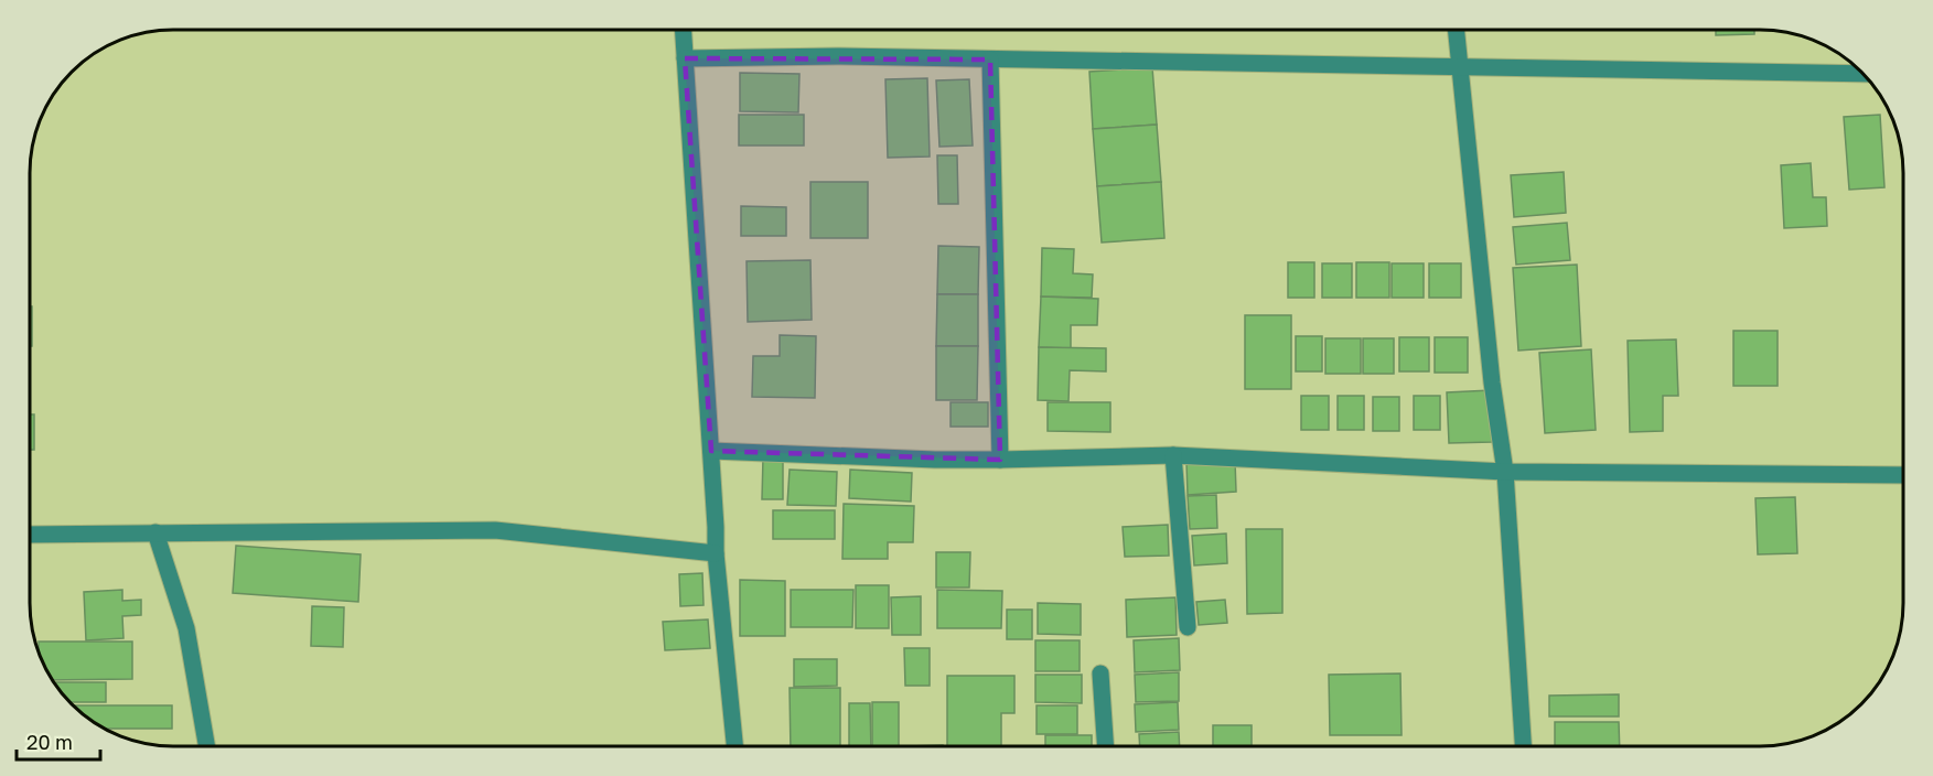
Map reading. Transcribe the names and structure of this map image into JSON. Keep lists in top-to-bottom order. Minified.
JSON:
{"scale_bar":"20 m"}
